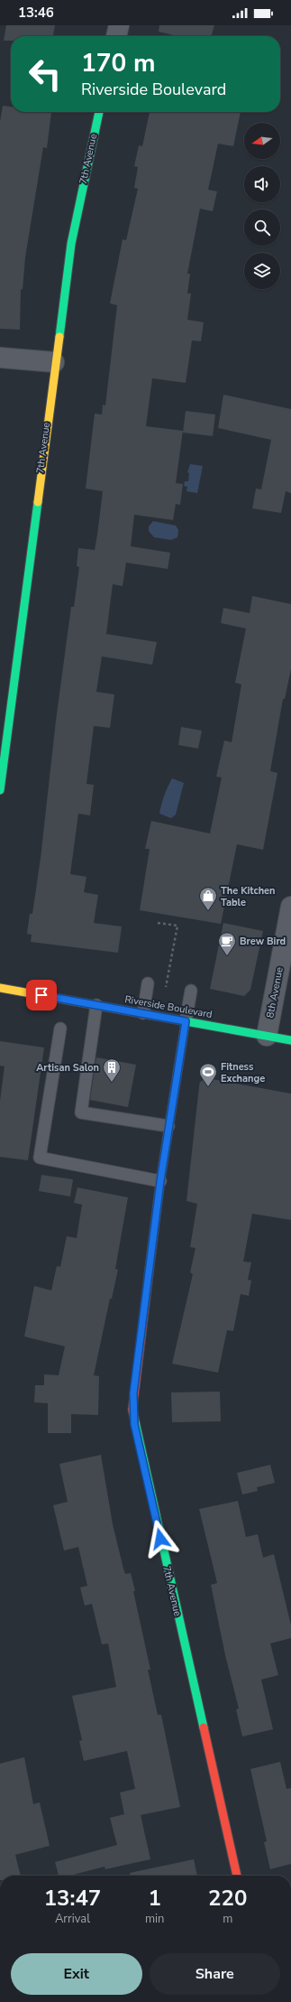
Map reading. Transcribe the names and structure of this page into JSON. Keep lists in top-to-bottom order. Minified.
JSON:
{"streets":{"street":["7th Avenue","8th Avenue","Riverside Boulevard"]},"crossings":[["7th Avenue","Riverside Boulevard"],["8th Avenue","Riverside Boulevard"]],"places":{"shop":["The Kitchen Table"],"cafe":["Brew Bird"],"building":["Artisan Salon"],"sports":["Fitness Exchange"]},"north":"left","page":{"status":"13:46","turn":["170 m","Riverside Boulevard"],"eta":["13:47","Arrival","1","min","220","m"],"buttons":["Exit","Share"]}}
